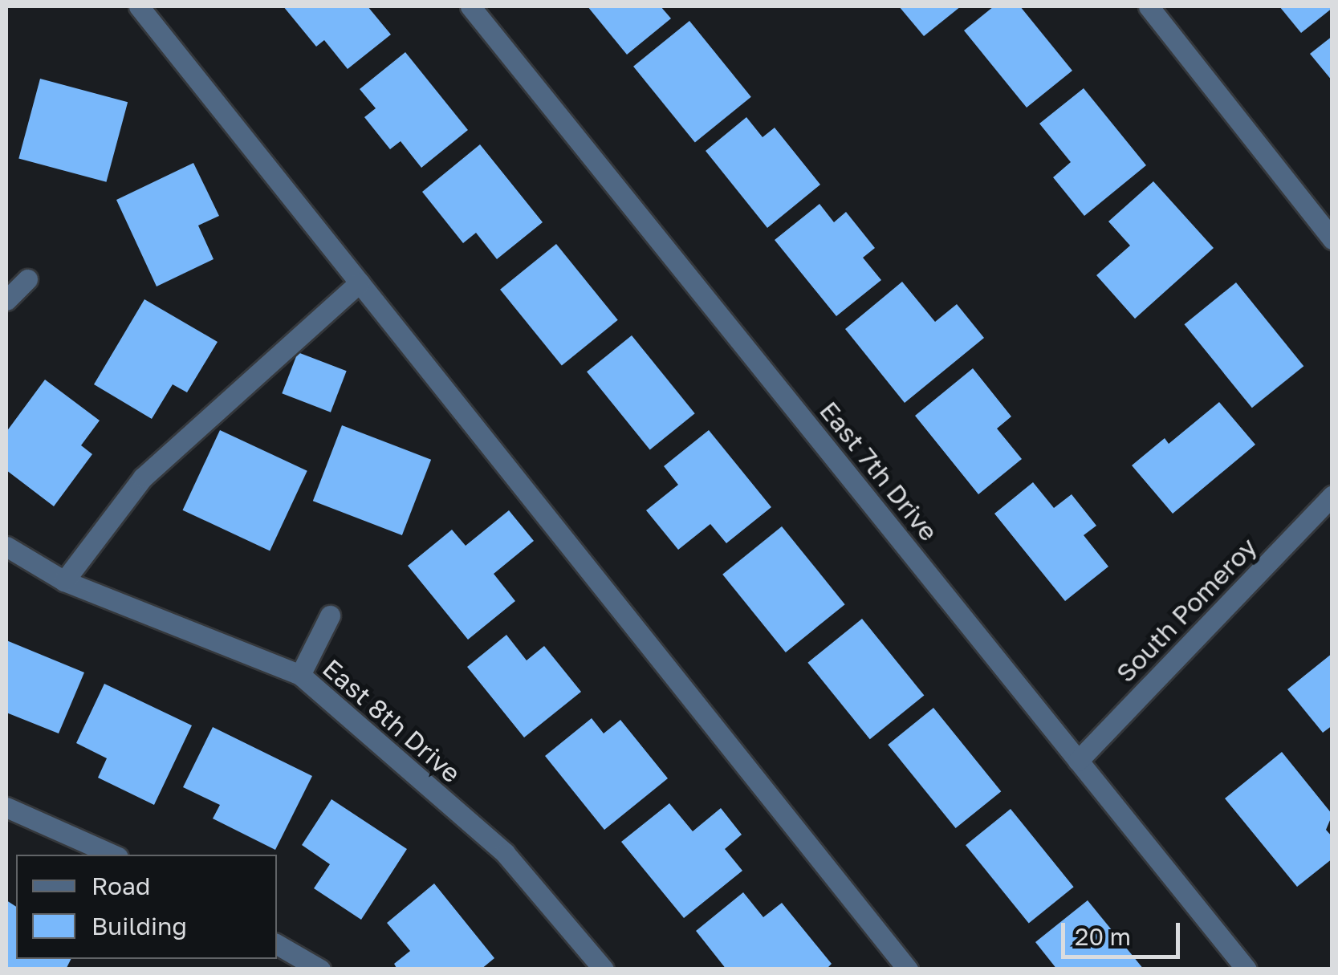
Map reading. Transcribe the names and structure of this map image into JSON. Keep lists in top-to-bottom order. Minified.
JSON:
{"streets":{"street":["East 7th Drive","South Pomeroy","East 8th Drive"]},"crossings":[["East 7th Drive","South Pomeroy"]],"legend":["Road","Building"],"scale_bar":"20 m"}
